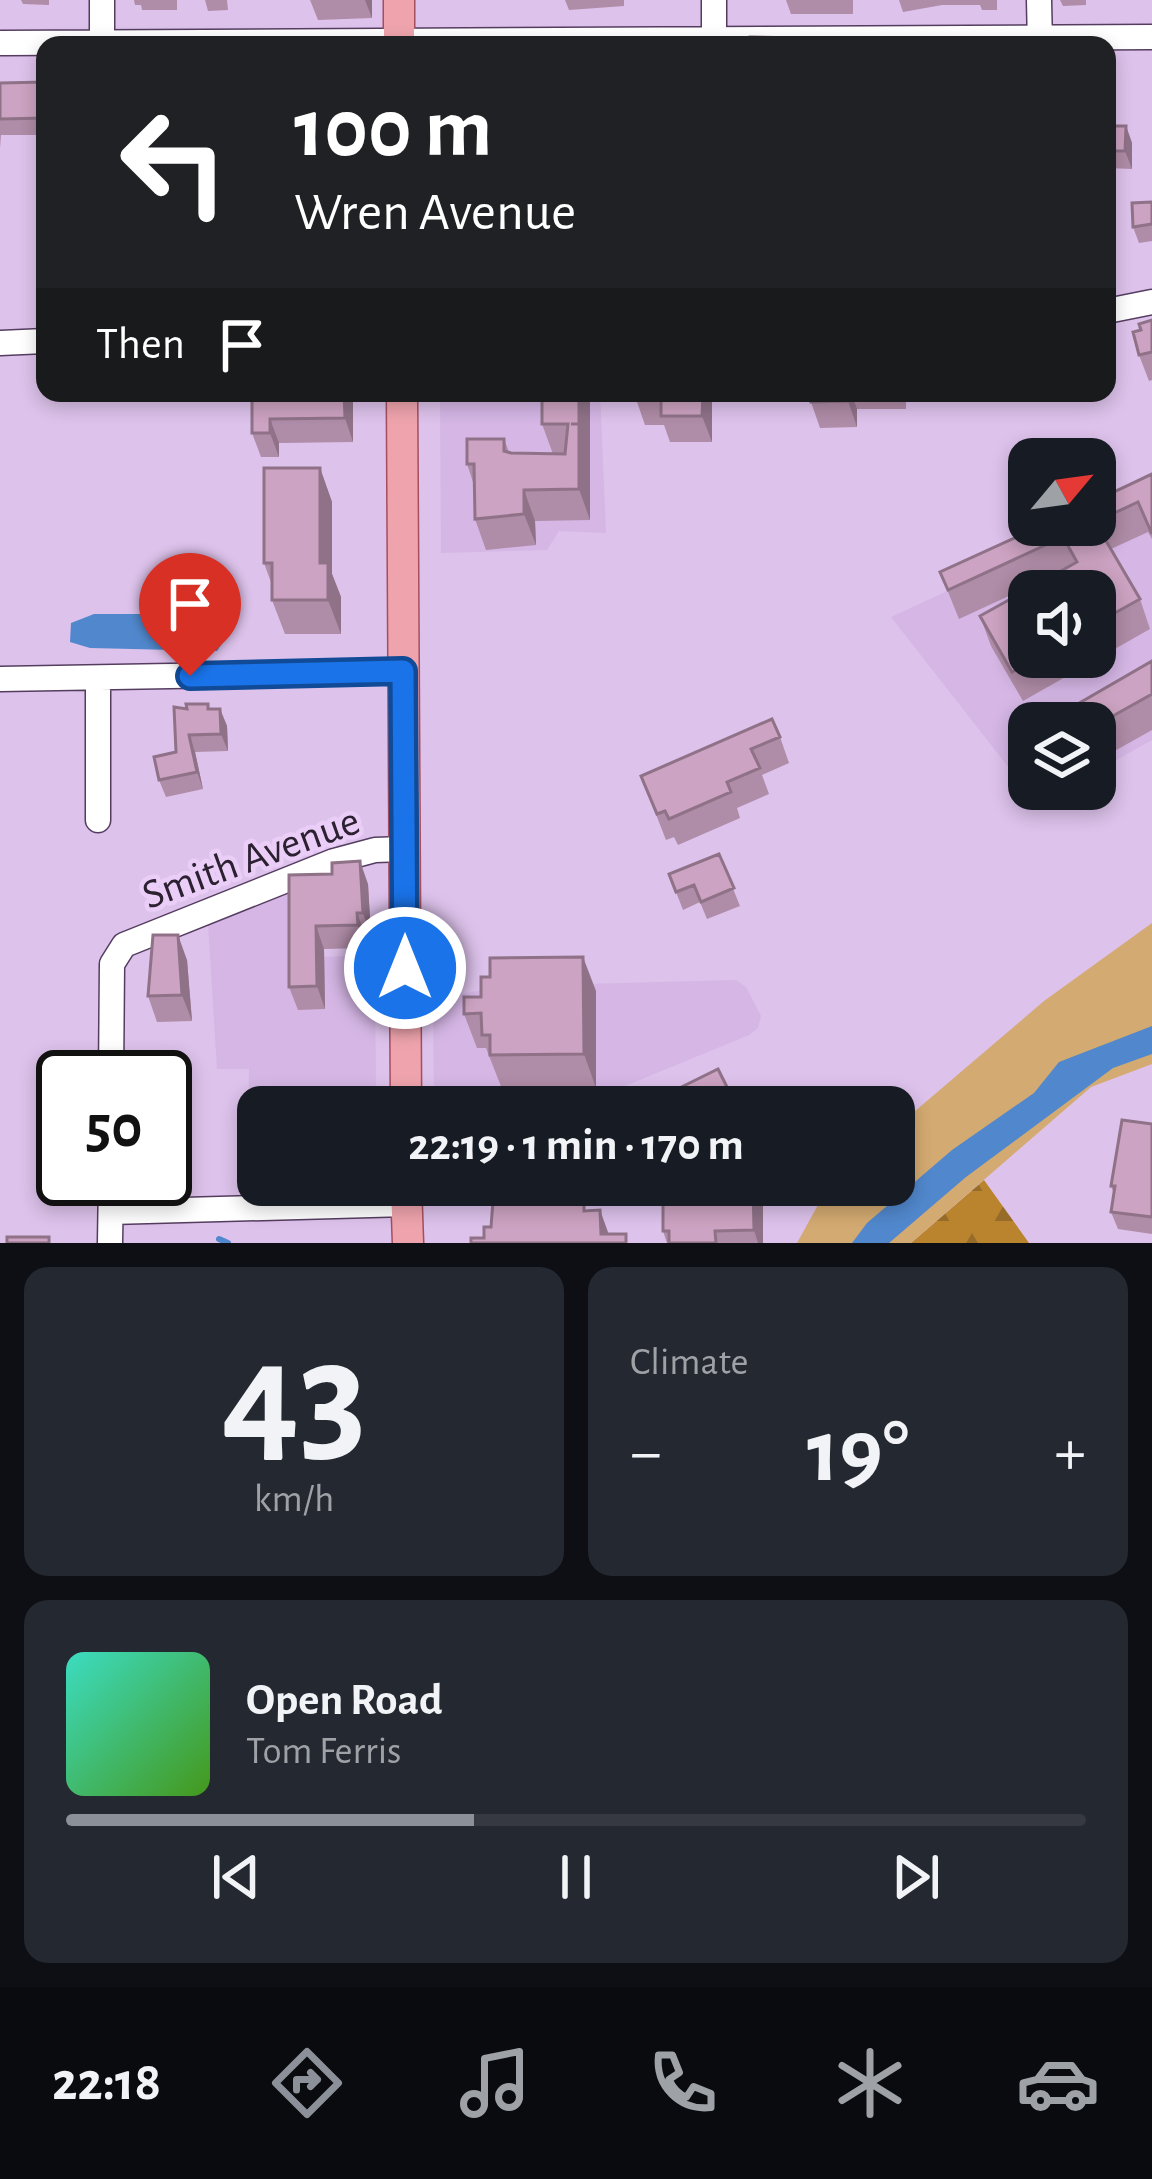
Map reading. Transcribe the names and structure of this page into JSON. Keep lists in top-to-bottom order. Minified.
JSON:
{"streets":{"street":["Smith Avenue"]},"north":"top right","page":{"turn":["100 m","Wren Avenue"],"then":"Then","limit":"50","trip":"22:19 · 1 min · 170 m","tile":[["43","km/h"],"Climate"],"heat":["−","19°","+"],"song":["Open Road","Tom Ferris"],"tabs":"22:18"}}
